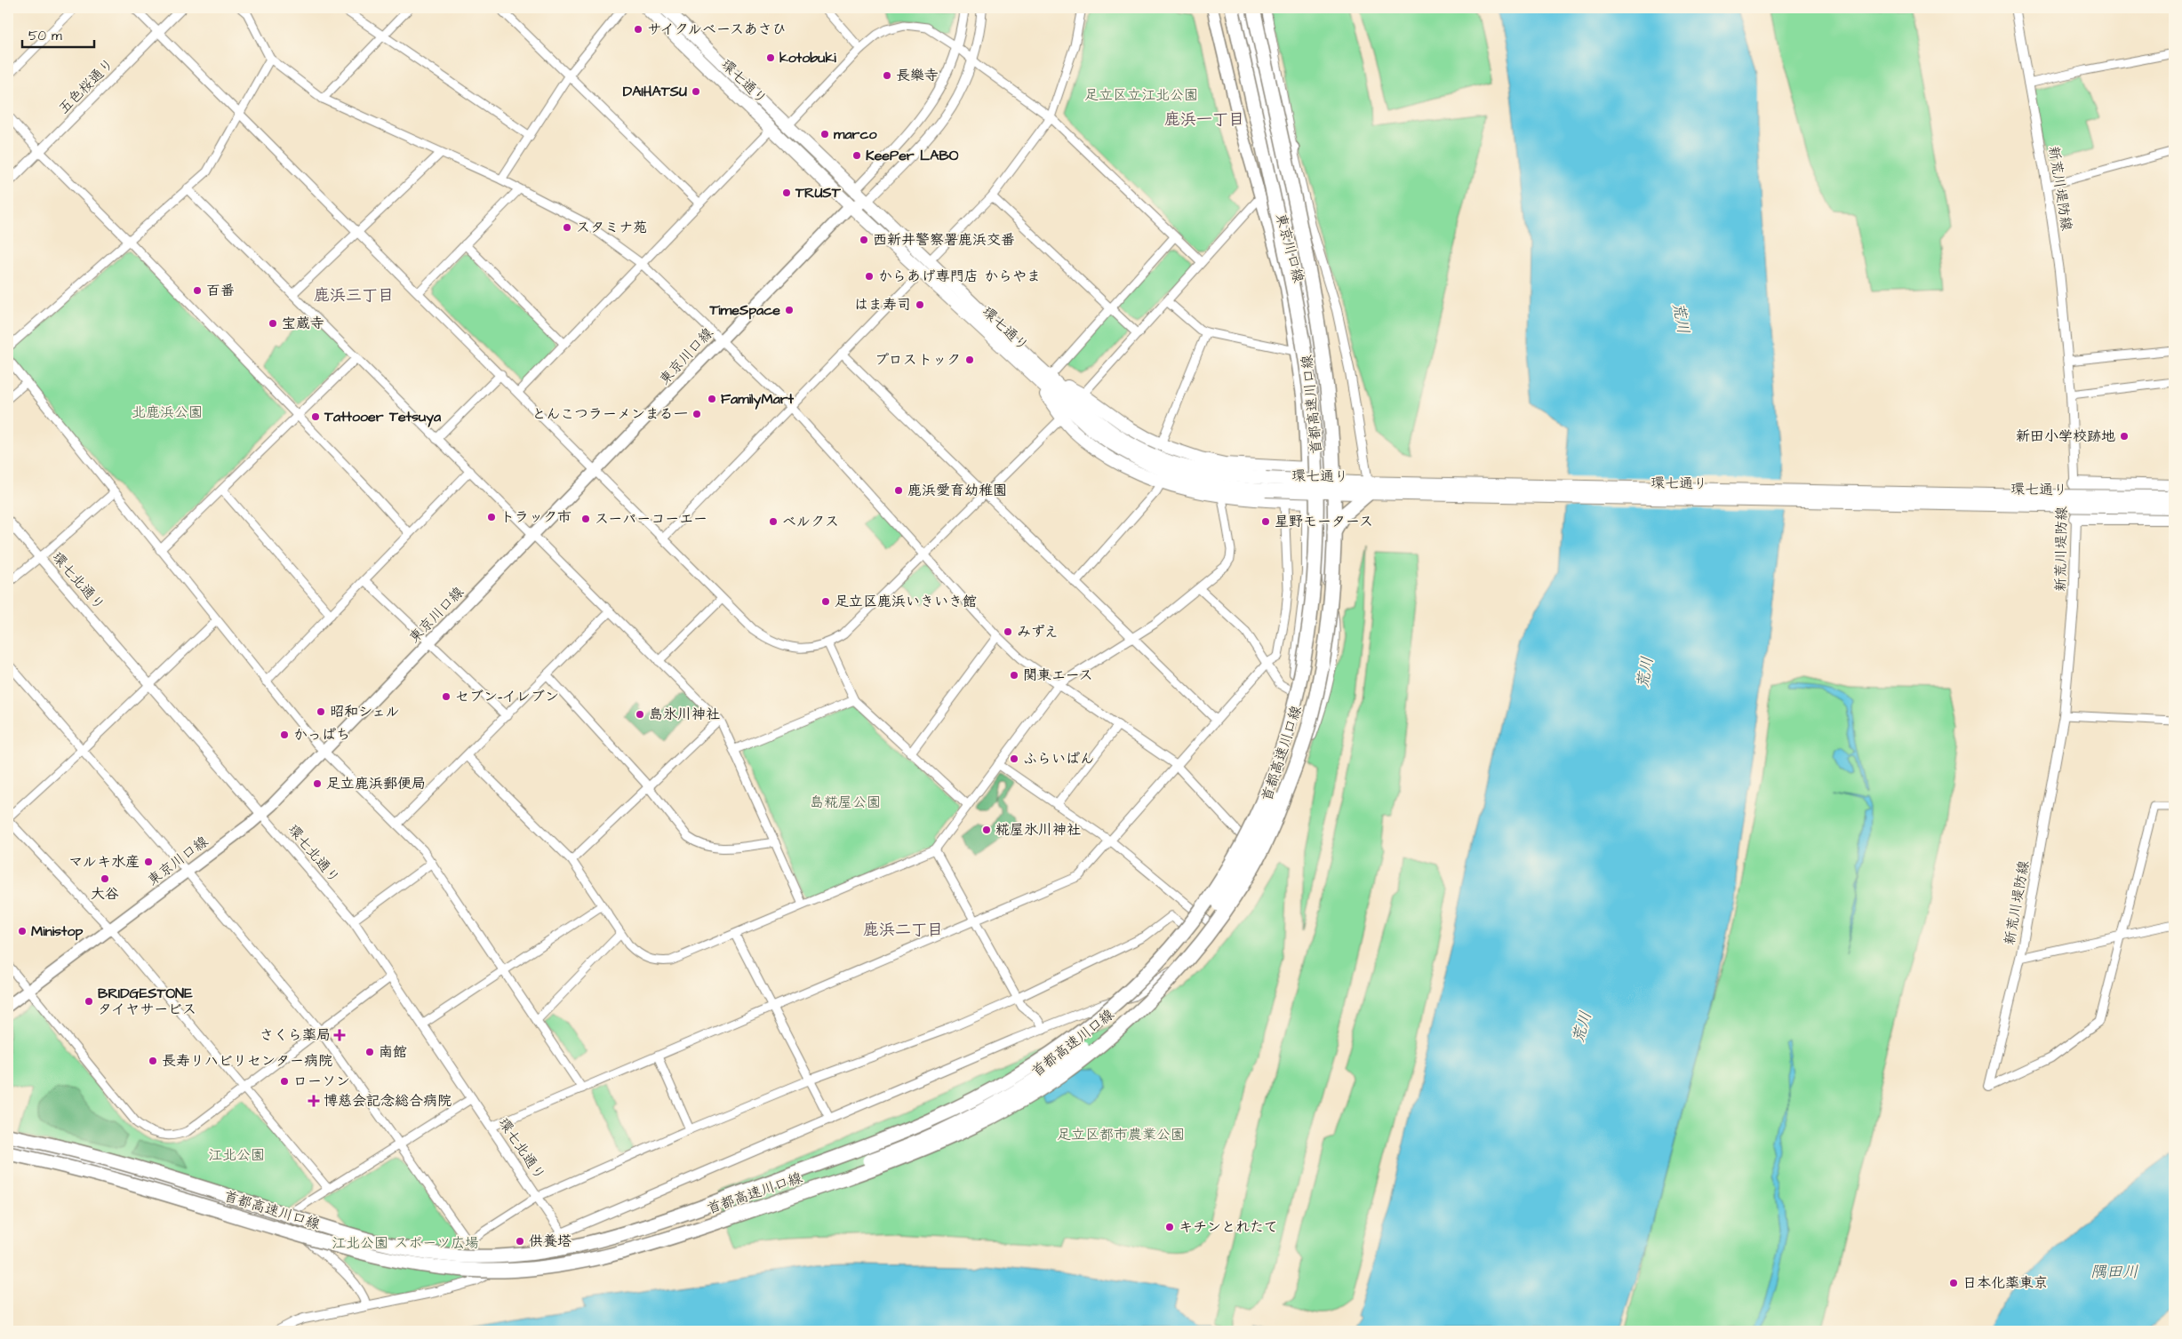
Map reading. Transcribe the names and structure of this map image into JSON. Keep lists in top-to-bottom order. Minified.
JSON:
{"streets":{"highway":["首都高速川口線"],"main road":["環七通り","東京川口線"],"street":["五色桜通り","新荒川堤防線","環七北通り"]},"crossings":[["環七通り","東京川口線"],["東京川口線","環七北通り"]],"districts":["鹿浜一丁目","鹿浜三丁目","鹿浜二丁目"],"water":["荒川","隅田川"],"parks":["足立区立江北公園","北鹿浜公園","島糀屋公園","足立区都市農業公園","江北公園","江北公園 スポーツ広場"],"places":{"other":["サイクルベースあさひ","kotobuki","長樂寺","DAIHATSU","marco","KeePer LABO","TRUST","スタミナ苑","西新井警察署鹿浜交番","からあげ専門店 からやま","百番","はま寿司","TimeSpace","宝蔵寺","プロストック","FamilyMart","とんこつラーメンまる一","Tattooer Tetsuya","新田小学校跡地","鹿浜愛育幼稚園","トラック市","スーパーコーエー","ベルクス","星野モータース","足立区鹿浜いきいき館","みずえ","関東エース","セブン-イレブン","昭和シェル","島氷川神社","かっぱち","ふらいぱん","足立鹿浜郵便局","糀屋氷川神社","マルキ水産","大谷","Ministop","BRIDGESTONE タイヤサービス","南館","長寿リハビリセンター病院","ローソン","キチンとれたて","供養塔","日本化薬東京"],"health":["さくら薬局","博慈会記念総合病院"]},"scale_bar":"50 m"}
